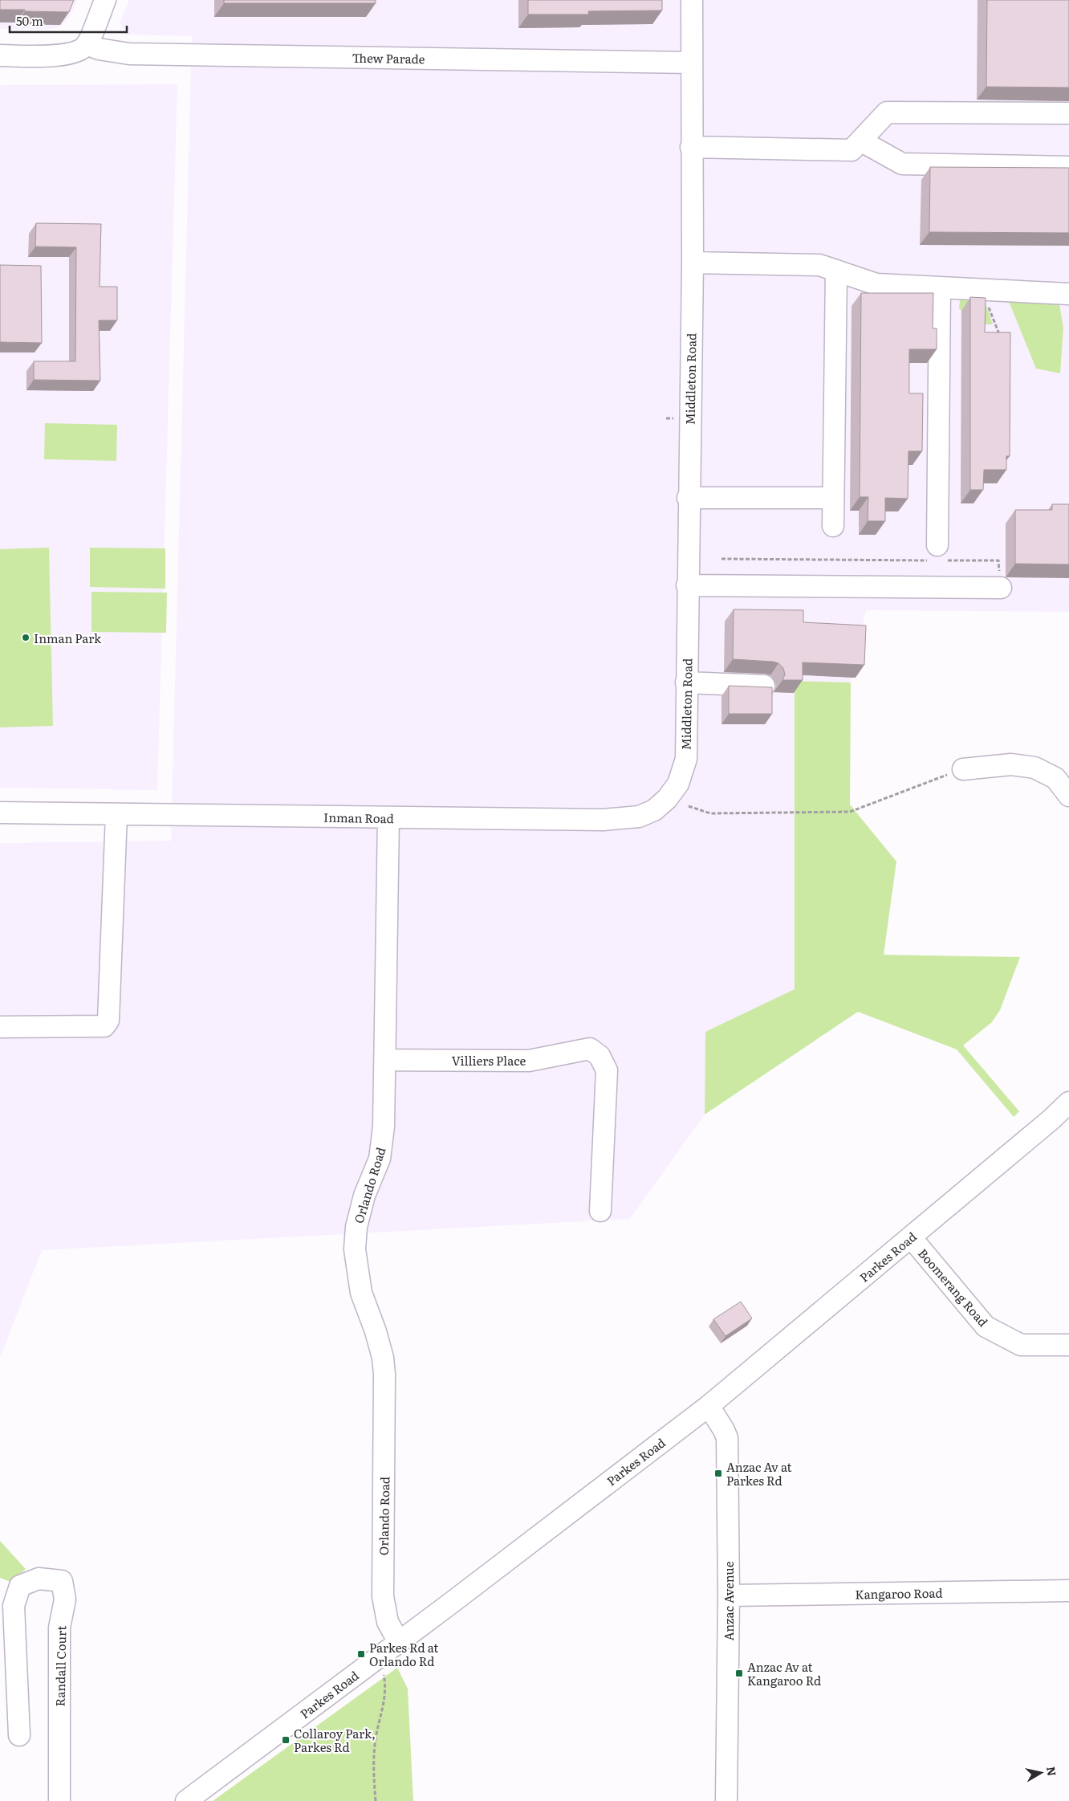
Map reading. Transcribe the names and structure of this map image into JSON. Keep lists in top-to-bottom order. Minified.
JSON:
{"streets":{"street":["Thew Parade","Middleton Road","Inman Road","Villiers Place","Orlando Road","Parkes Road","Boomerang Road","Kangaroo Road","Anzac Avenue","Randall Court"]},"crossings":[["Thew Parade","Middleton Road"],["Middleton Road","Inman Road"],["Inman Road","Orlando Road"],["Villiers Place","Orlando Road"],["Orlando Road","Parkes Road"],["Parkes Road","Boomerang Road"],["Parkes Road","Anzac Avenue"],["Kangaroo Road","Anzac Avenue"]],"places":{"other":["Inman Park"],"transit":["Anzac Av at Parkes Rd","Parkes Rd at Orlando Rd","Anzac Av at Kangaroo Rd","Collaroy Park, Parkes Rd"]},"scale_bar":"50 m","north":"right"}
